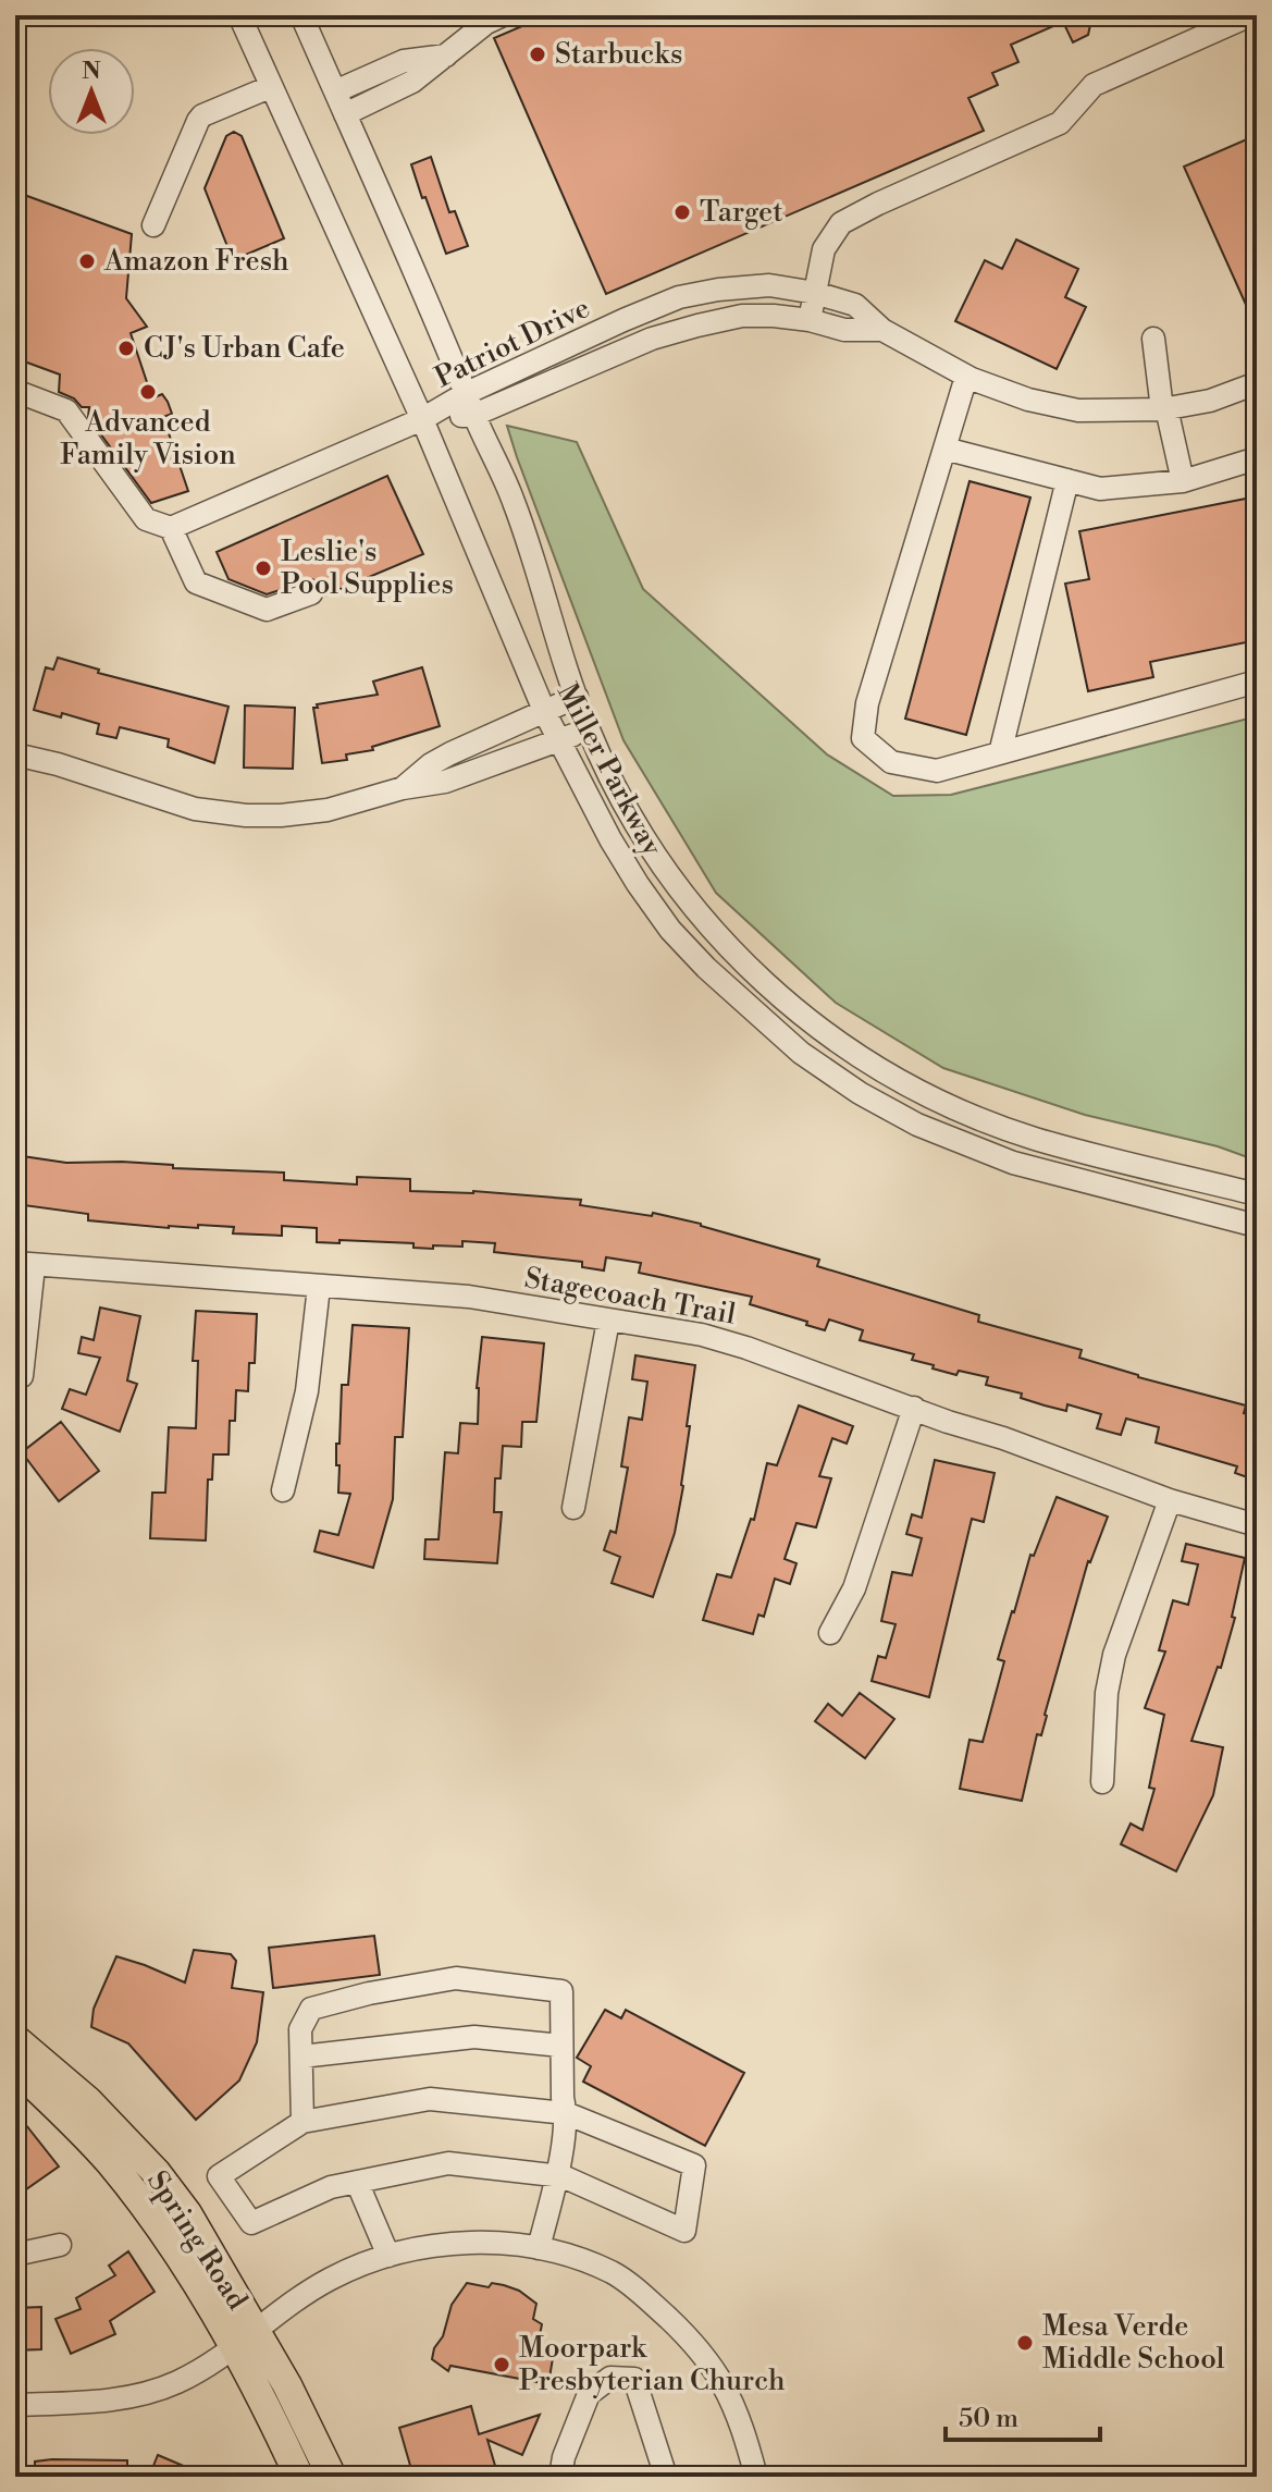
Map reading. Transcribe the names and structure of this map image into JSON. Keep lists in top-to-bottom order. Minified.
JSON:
{"streets":{"main road":["Spring Road"],"street":["Patriot Drive","Miller Parkway","Stagecoach Trail"]},"crossings":[["Patriot Drive","Miller Parkway"]],"places":["Starbucks","Target","Amazon Fresh","CJ's Urban Cafe","Advanced Family Vision","Leslie's Pool Supplies","Mesa Verde Middle School","Moorpark Presbyterian Church"],"scale_bar":"50 m","north":"top"}
